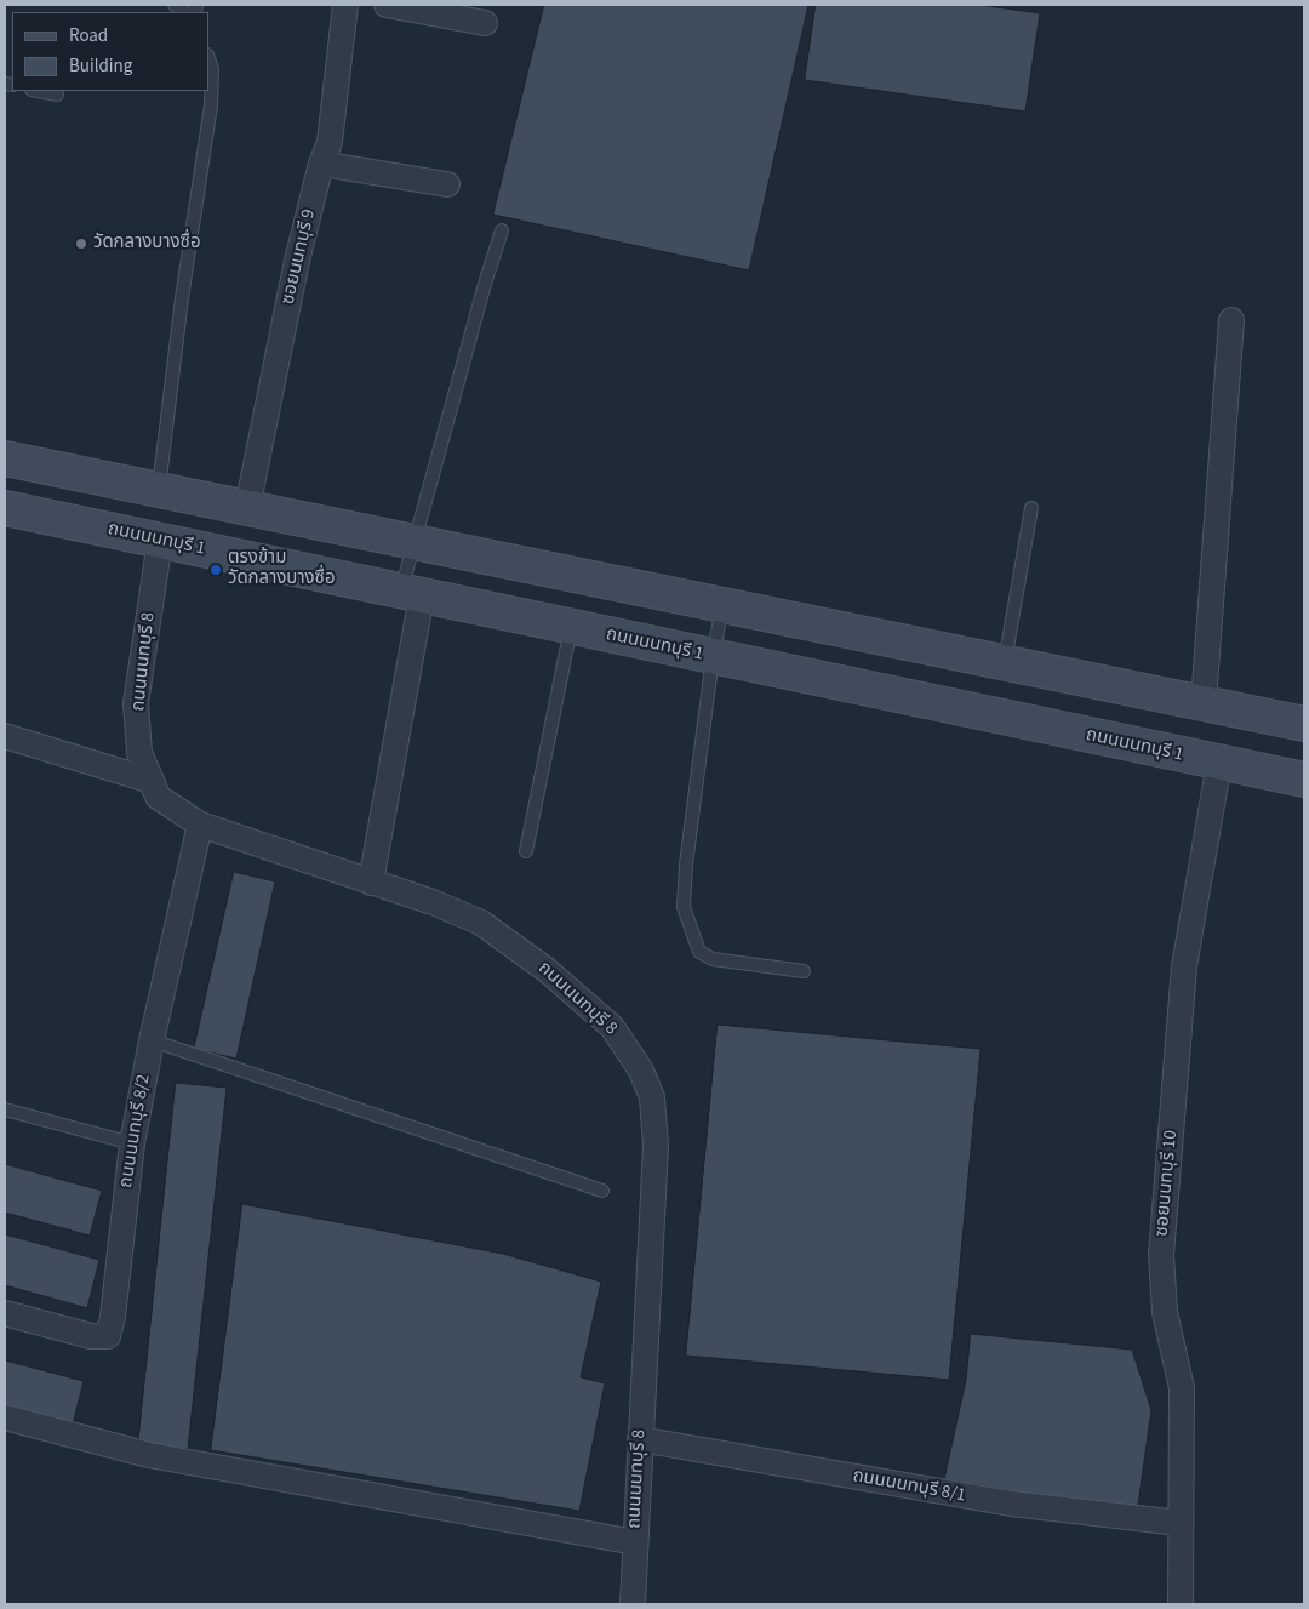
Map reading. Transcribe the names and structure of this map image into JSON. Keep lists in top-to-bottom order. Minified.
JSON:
{"streets":{"main road":["ถนนนนทบุรี 1"],"street":["ซอยนนทบุรี 9","ถนนนนทบุรี 8","ถนนนนทบุรี 8/2","ซอยนนทบุรี 10","ถนนนนทบุรี 8/1"]},"crossings":[["ถนนนนทบุรี 1","ถนนนนทบุรี 8"],["ถนนนนทบุรี 1","ซอยนนทบุรี 10"],["ถนนนนทบุรี 8","ถนนนนทบุรี 8/2"],["ถนนนนทบุรี 8","ถนนนนทบุรี 8/1"],["ซอยนนทบุรี 10","ถนนนนทบุรี 8/1"]],"places":["วัดกลางบางซื่อ","ตรงข้าม วัดกลางบางซื่อ"],"legend":["Road","Building"]}
